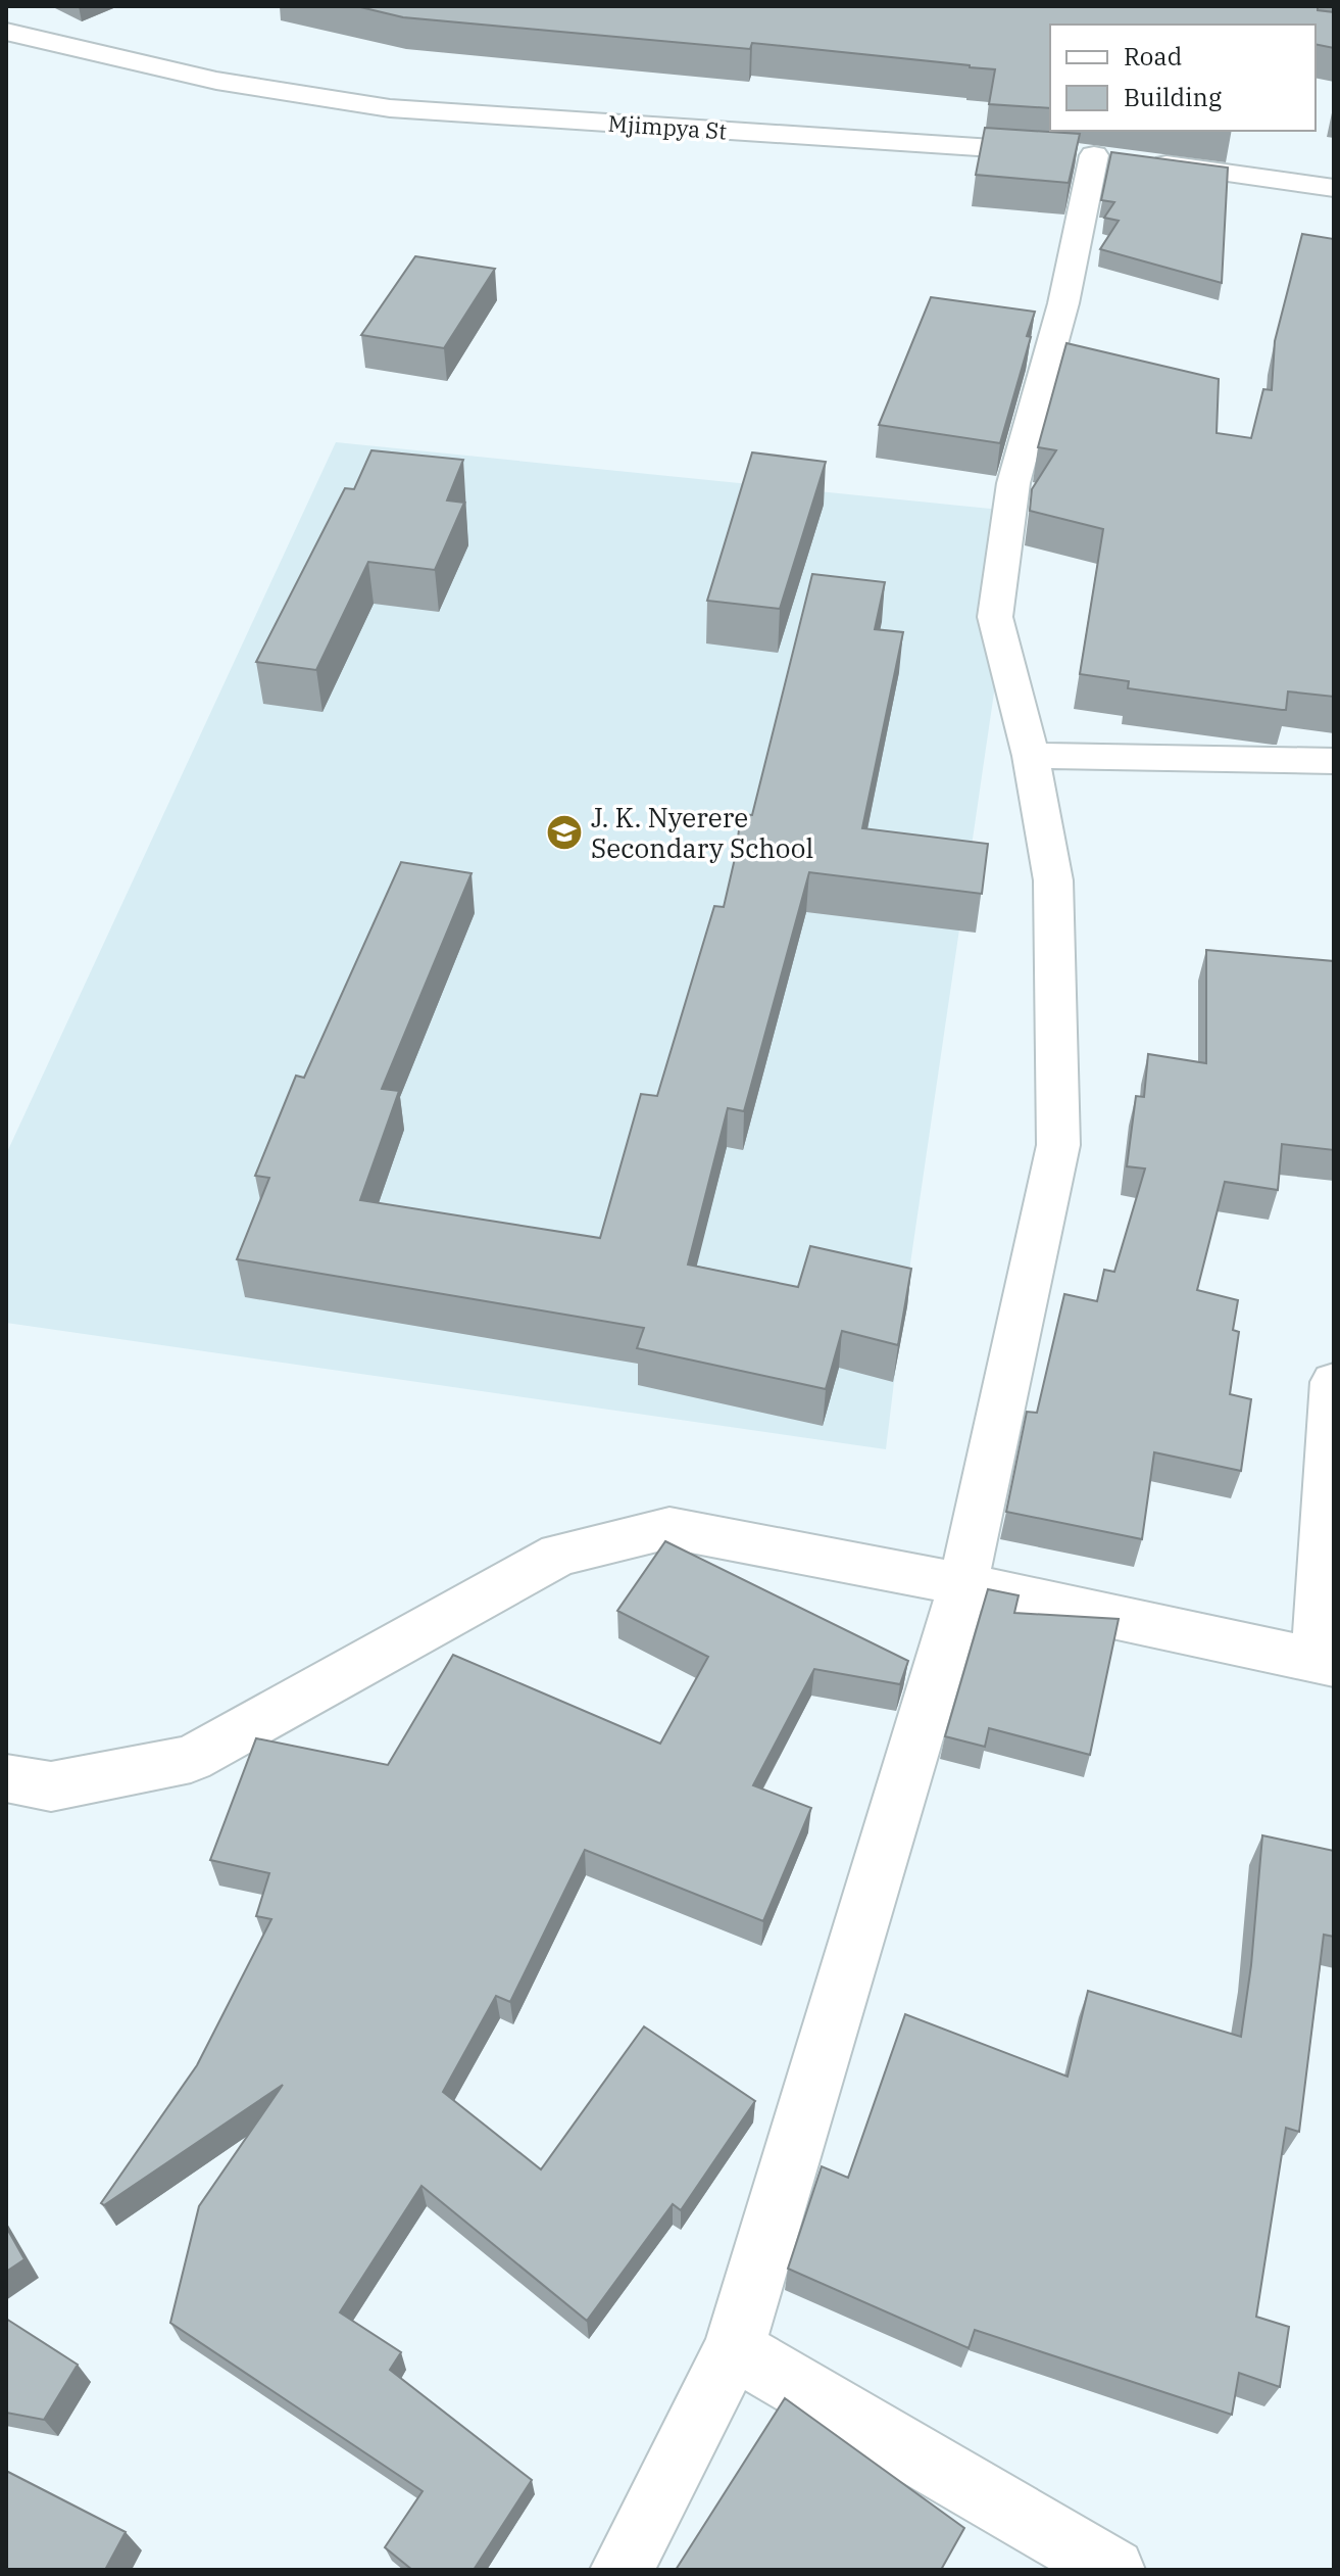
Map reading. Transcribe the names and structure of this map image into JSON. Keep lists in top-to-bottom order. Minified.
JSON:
{"streets":{"street":["Mjimpya St"]},"places":{"school or university":["J. K. Nyerere Secondary School"]},"legend":["Road","Building"]}
